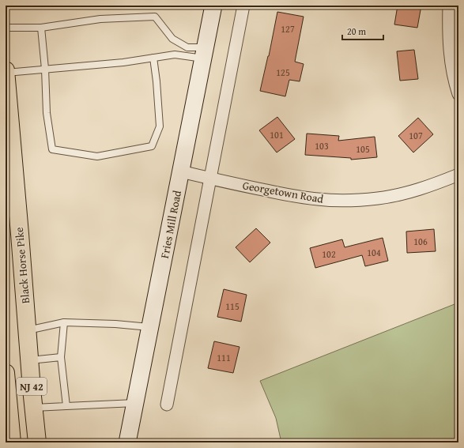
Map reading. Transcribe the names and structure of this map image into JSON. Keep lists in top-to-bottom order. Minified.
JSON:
{"streets":{"highway":["Black Horse Pike","NJ 42"],"main road":["Fries Mill Road"],"street":["Georgetown Road"]},"crossings":[["Georgetown Road","Fries Mill Road"]],"house_numbers":["127","125","101","107","103","105","106","104","102","115","111"],"scale_bar":"20 m"}
